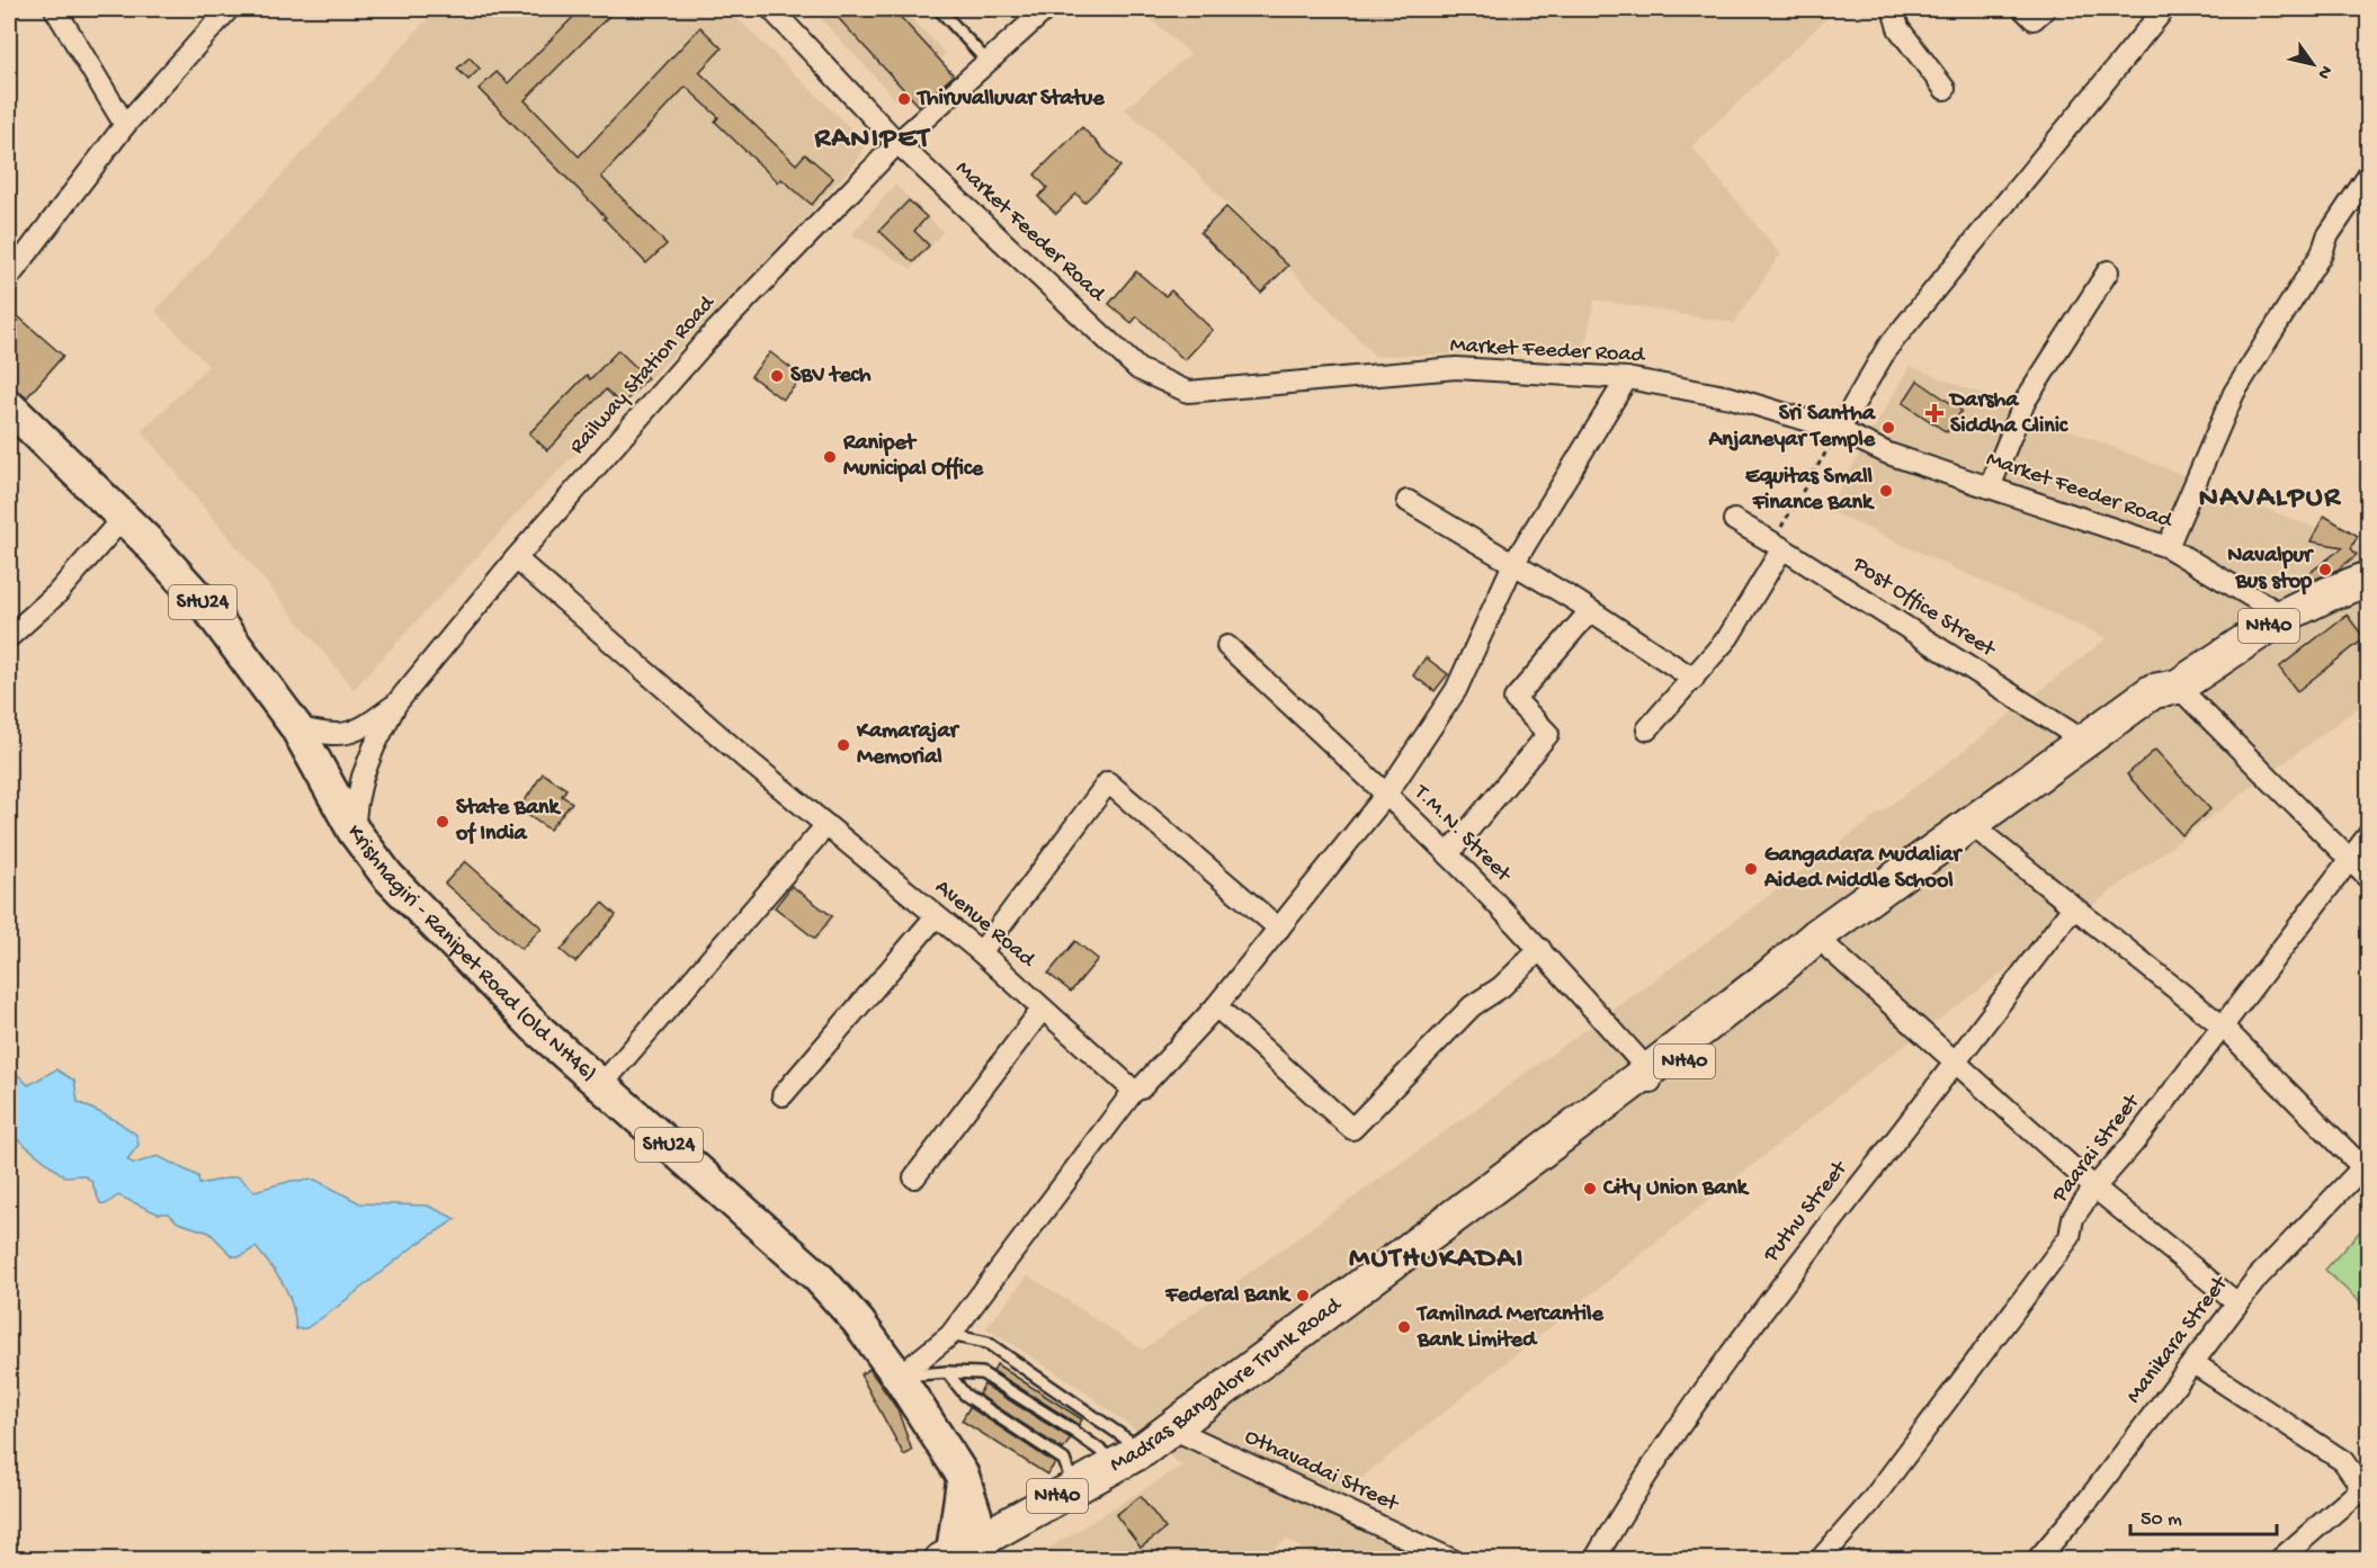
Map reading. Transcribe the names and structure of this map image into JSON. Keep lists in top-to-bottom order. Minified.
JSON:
{"streets":{"highway":["NH40","Madras Bangalore Trunk Road"],"main road":["SHU24","Krishnagiri - Ranipet Road (Old NH46)"],"street":["Market Feeder Road","Railway Station Road","Post Office Street","T.M.N. Street","Avenue Road","Paarai Street","Puthu Street","Manikara Street","Othavadai Street"]},"crossings":[["Market Feeder Road","Railway Station Road"],["Market Feeder Road","Madras Bangalore Trunk Road"],["Railway Station Road","Avenue Road"],["Railway Station Road","Krishnagiri - Ranipet Road (Old NH46)"],["Post Office Street","Madras Bangalore Trunk Road"],["NH40","Krishnagiri - Ranipet Road (Old NH46)"],["NH40","Madras Bangalore Trunk Road"],["NH40","Othavadai Street"],["T.M.N. Street","Madras Bangalore Trunk Road"],["Krishnagiri - Ranipet Road (Old NH46)","Madras Bangalore Trunk Road"],["Madras Bangalore Trunk Road","Othavadai Street"]],"districts":["RANIPET","NAVALPUR","MUTHUKADAI"],"places":{"other":["Thiruvalluvar Statue","SBV tech","Sri Santha Anjaneyar Temple","Ranipet Municipal Office","Equitas Small Finance Bank","Navalpur Bus stop","Kamarajar Memorial","State Bank of India","Gangadara Mudaliar Aided Middle School","City Union Bank","Federal Bank","Tamilnad Mercantile Bank Limited"],"health":["Darsha Siddha Clinic"]},"scale_bar":"50 m","north":"bottom right"}
